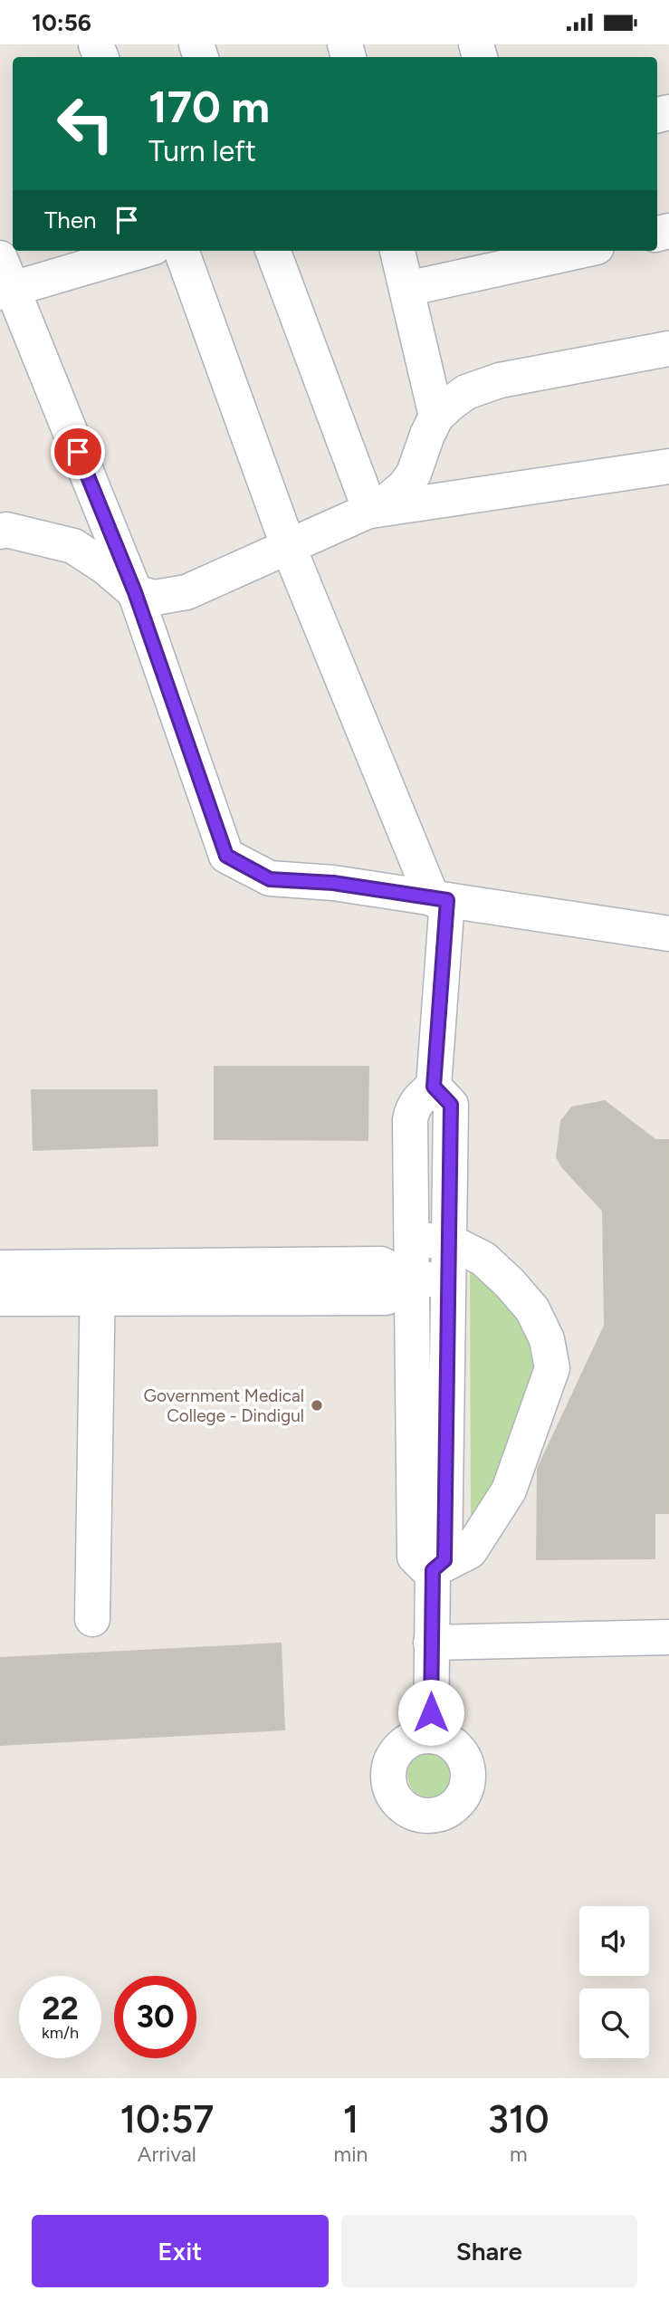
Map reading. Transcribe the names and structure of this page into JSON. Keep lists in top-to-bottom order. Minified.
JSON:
{"places":["Government Medical College - Dindigul"],"page":{"status":"10:56","turn":["170 m","Turn left"],"then":"Then","speed":"22 km/h","limit":"30","eta":["10:57","Arrival","1","min","310","m"],"buttons":["Exit","Share"]}}
